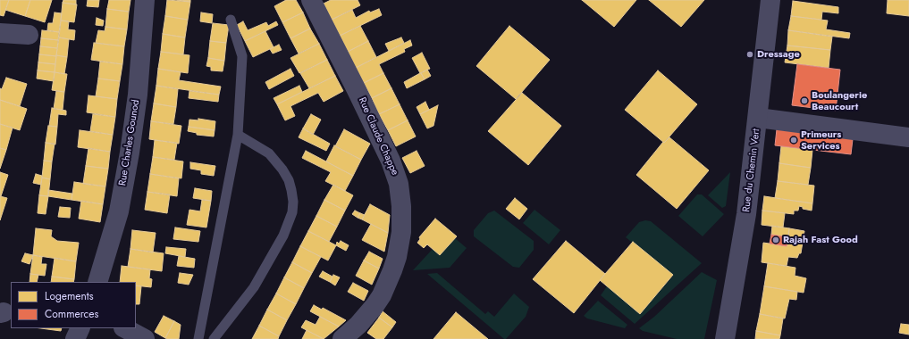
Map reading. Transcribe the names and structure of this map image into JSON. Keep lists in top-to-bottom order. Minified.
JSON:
{"streets":{"street":["Rue Claude Chappe","Rue Charles Gounod","Rue du Chemin Vert"]},"places":["Dressage","Boulangerie Beaucourt","Primeurs Services","Rajah Fast Good"],"legend":["Logements","Commerces"]}
